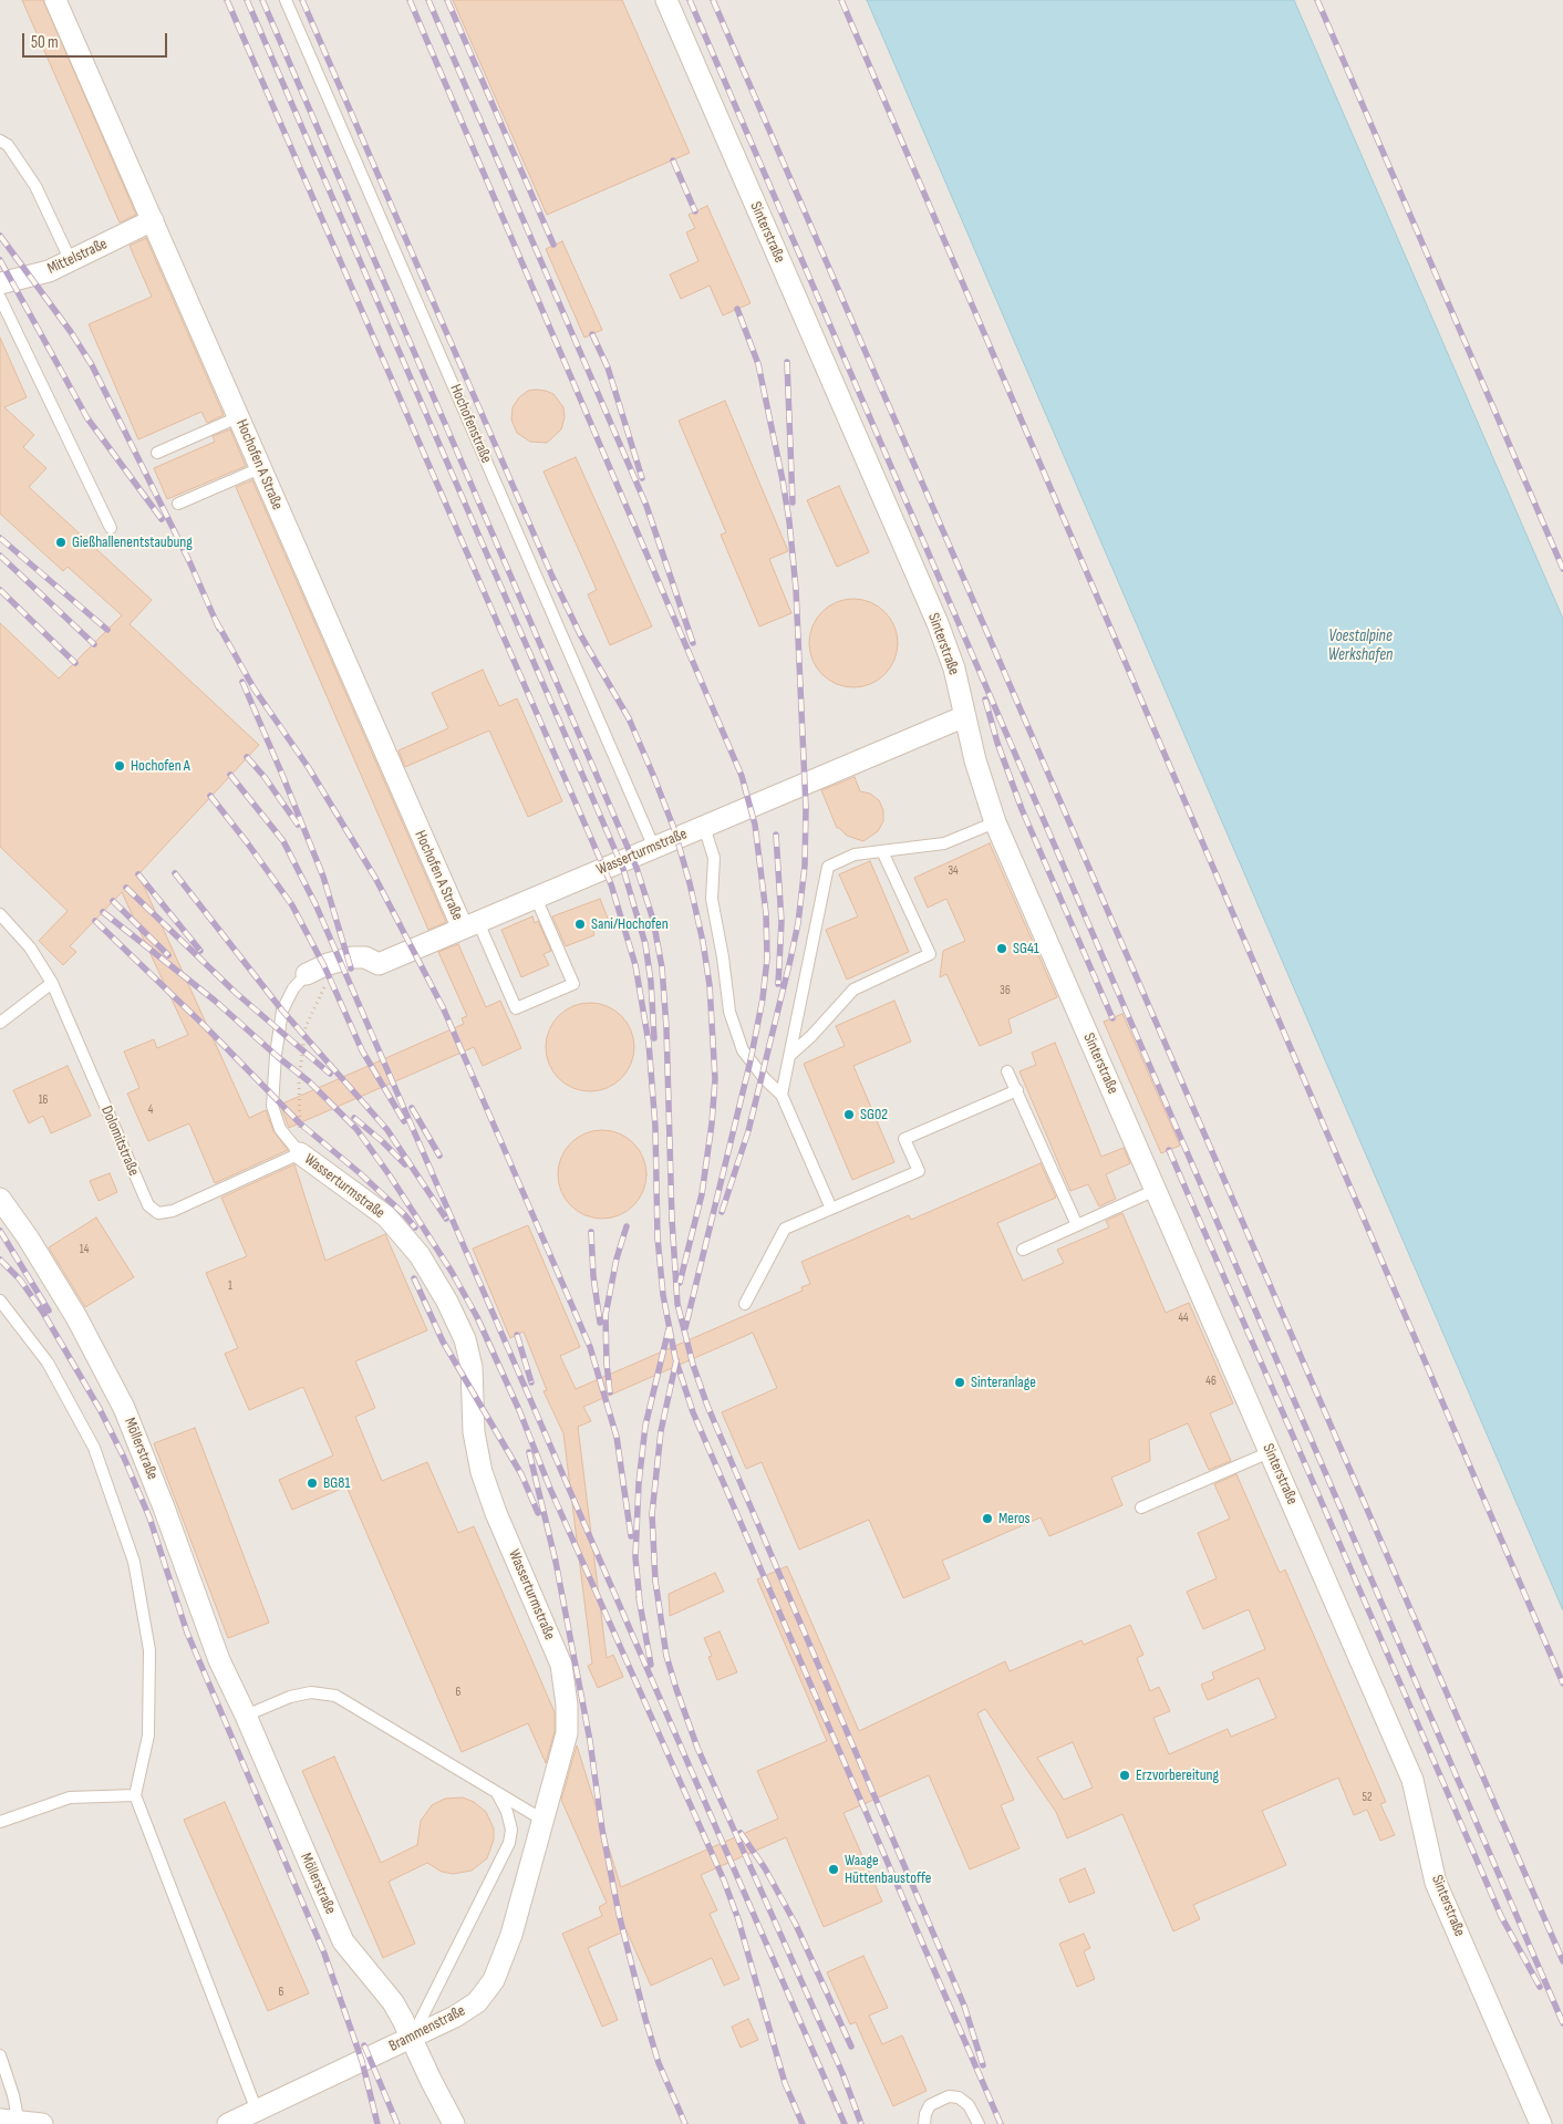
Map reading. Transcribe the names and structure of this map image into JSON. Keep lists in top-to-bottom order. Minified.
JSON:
{"streets":{"street":["Sinterstraße","Mittelstraße","Hochofen A Straße","Wasserturmstraße","Möllerstraße","Brammenstraße"],"lane":["Hochofenstraße","Dolomitstraße"]},"crossings":[["Sinterstraße","Wasserturmstraße"],["Mittelstraße","Hochofen A Straße"],["Hochofenstraße","Wasserturmstraße"],["Hochofen A Straße","Wasserturmstraße"],["Wasserturmstraße","Dolomitstraße"],["Wasserturmstraße","Brammenstraße"],["Möllerstraße","Brammenstraße"]],"water":["Voestalpine Werkshafen"],"places":["Gießhallenentstaubung","Hochofen A","Sani/Hochofen","SG41","SG02","Sinteranlage","BG81","Meros","Erzvorbereitung","Waage Hüttenbaustoffe"],"house_numbers":["34","36","16","4","14","1","44","46","6","52","6"],"scale_bar":"50 m"}
